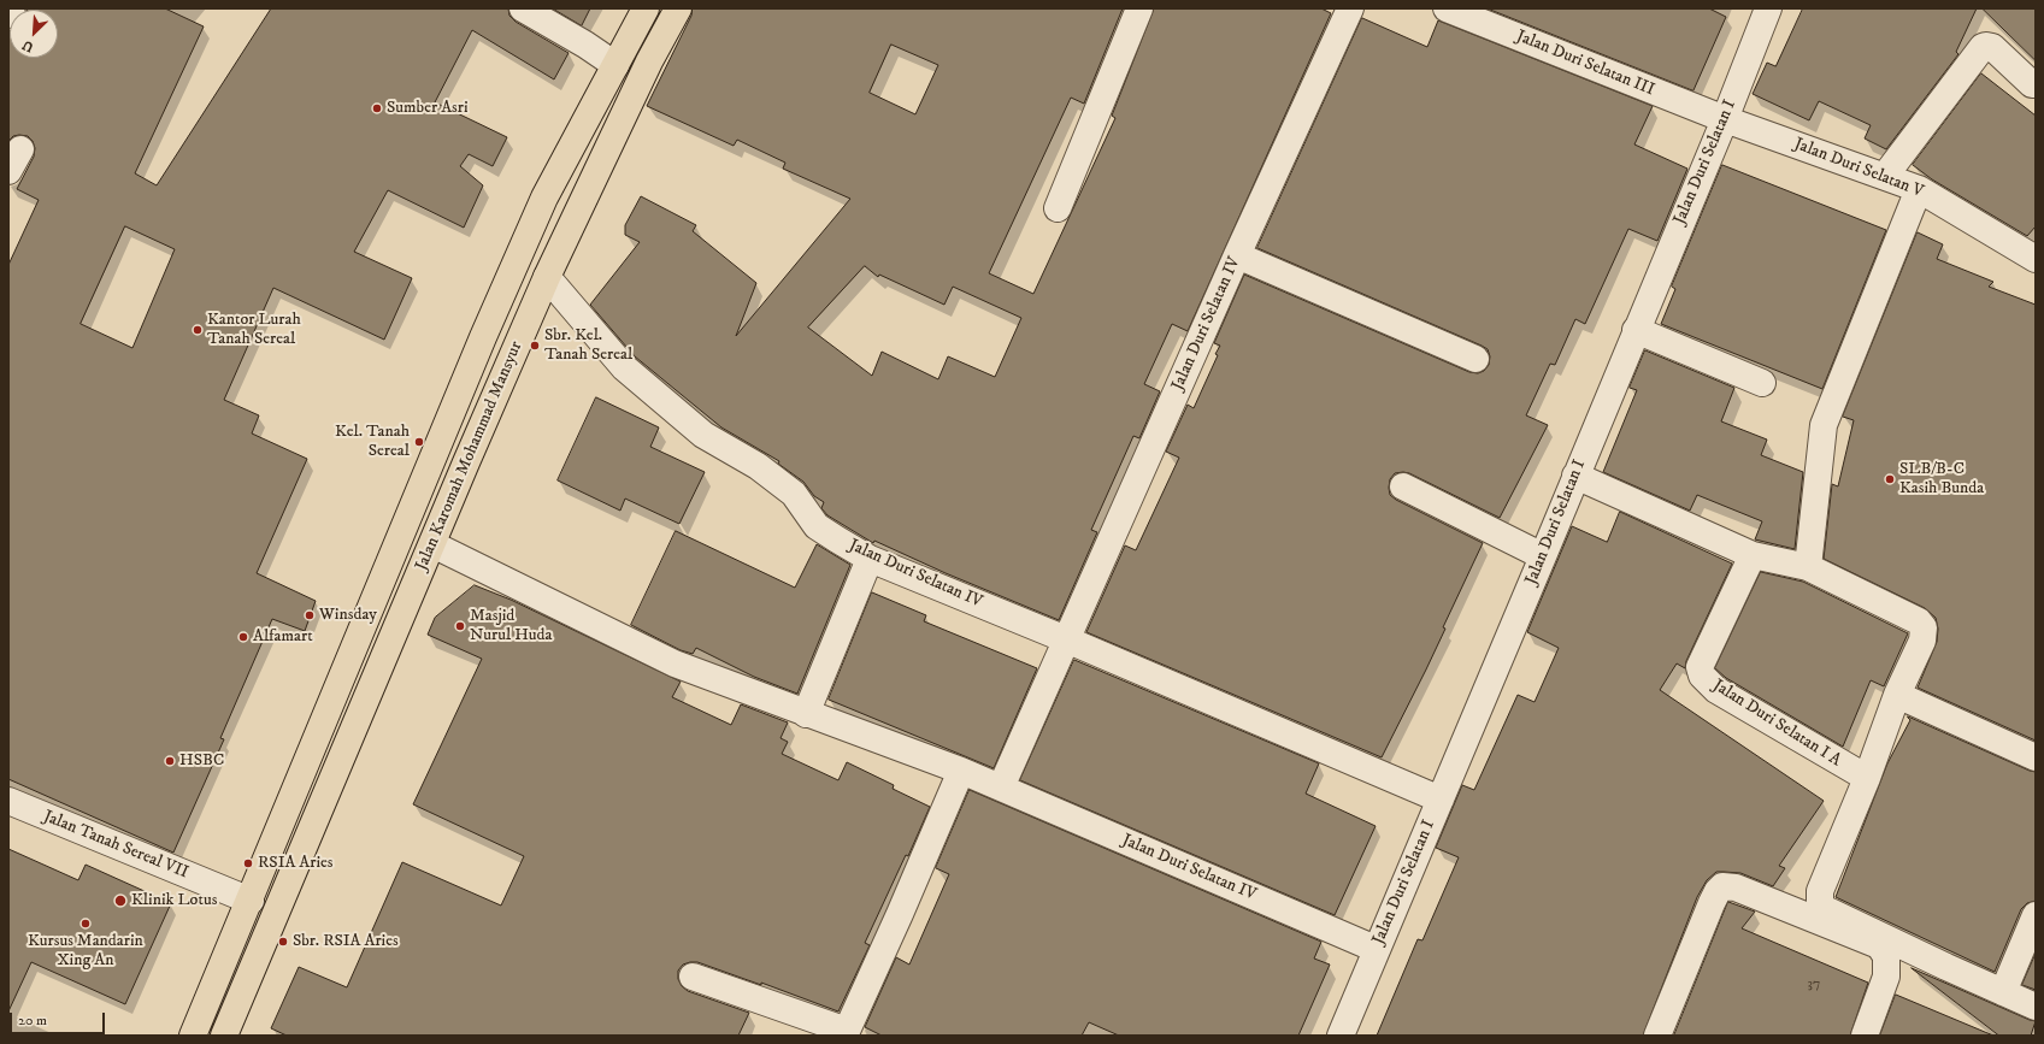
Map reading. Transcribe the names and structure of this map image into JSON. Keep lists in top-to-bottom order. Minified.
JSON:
{"streets":{"main road":["Jalan Karomah Mohammad Mansyur"],"street":["Jalan Duri Selatan III","Jalan Duri Selatan I","Jalan Duri Selatan V","Jalan Duri Selatan IV","Jalan Duri Selatan I A","Jalan Tanah Sereal VII"]},"crossings":[["Jalan Duri Selatan III","Jalan Duri Selatan I"],["Jalan Duri Selatan III","Jalan Duri Selatan V"],["Jalan Duri Selatan I","Jalan Duri Selatan V"],["Jalan Duri Selatan I","Jalan Duri Selatan IV"],["Jalan Duri Selatan IV","Jalan Karomah Mohammad Mansyur"],["Jalan Karomah Mohammad Mansyur","Jalan Tanah Sereal VII"]],"places":["Sumber Asri","Kantor Lurah Tanah Sereal","Sbr. Kel. Tanah Sereal","Kel. Tanah Sereal","SLB/B-C Kasih Bunda","Winsday","Masjid Nurul Huda","Alfamart","HSBC","RSIA Aries","Klinik Lotus","Kursus Mandarin Xing An","Sbr. RSIA Aries"],"house_numbers":["37"],"scale_bar":"20 m","north":"bottom left"}
